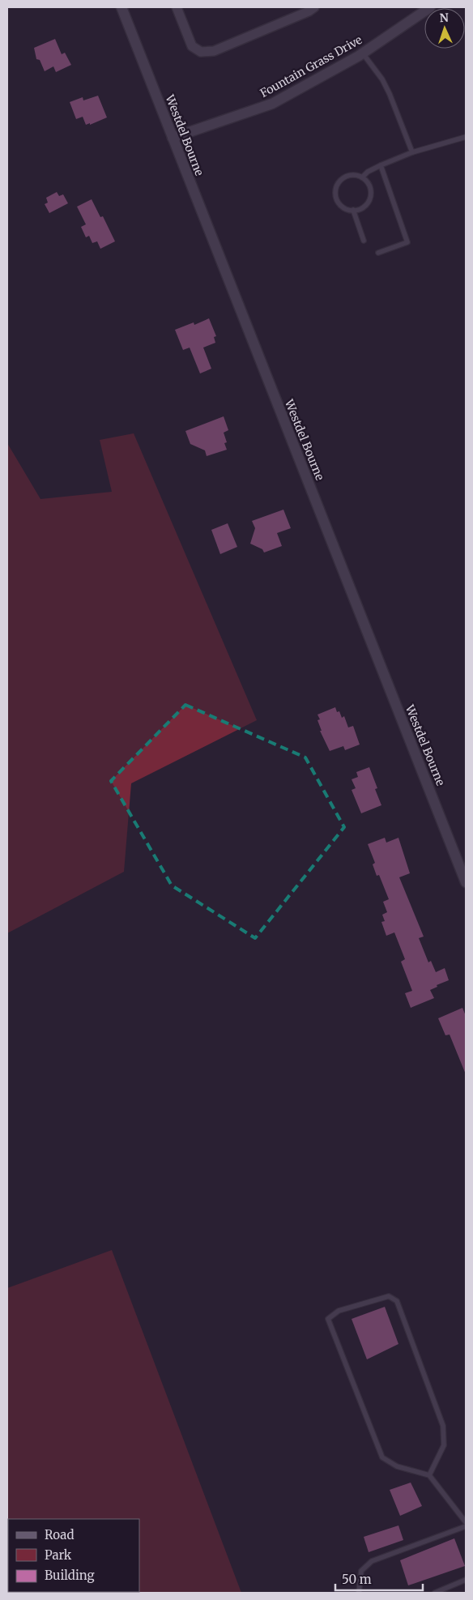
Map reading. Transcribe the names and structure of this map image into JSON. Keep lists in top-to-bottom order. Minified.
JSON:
{"streets":{"main road":["Fountain Grass Drive","Westdel Bourne"]},"crossings":[["Fountain Grass Drive","Westdel Bourne"]],"legend":["Road","Park","Building"],"scale_bar":"50 m","north":"top"}
